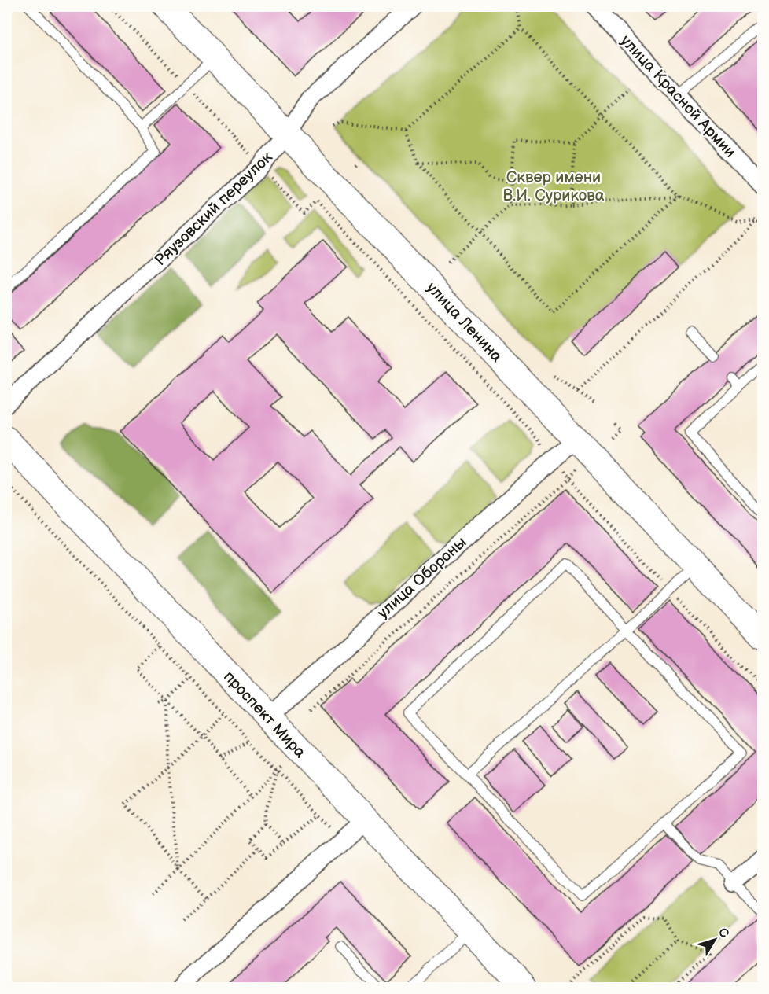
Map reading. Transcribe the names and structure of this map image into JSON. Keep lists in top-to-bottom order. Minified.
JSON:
{"streets":{"main road":["улица Ленина","проспект Мира"],"street":["улица Красной Армии","Ряузовский переулок","улица Обороны"]},"crossings":[["Ряузовский переулок","улица Ленина"],["улица Ленина","улица Обороны"],["улица Обороны","проспект Мира"]],"parks":["Сквер имени В.И. Сурикова"],"north":"top right"}
